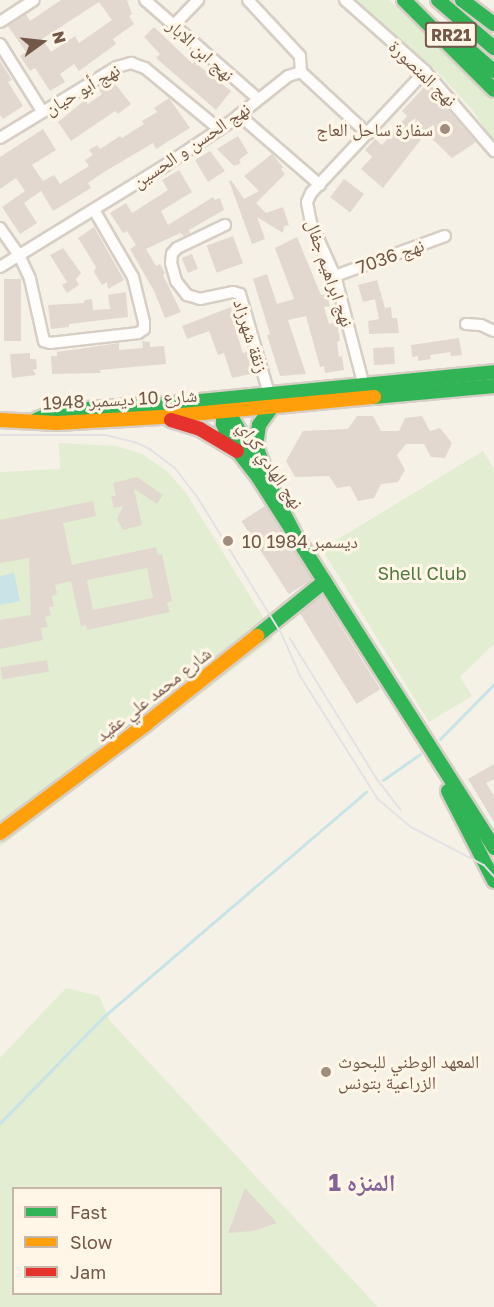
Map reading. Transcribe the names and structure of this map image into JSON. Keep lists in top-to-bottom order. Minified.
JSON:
{"streets":{"main road":["RR21","شارع 10 ديسمبر 1948","نهج الهادي كراي","شارع محمد علي عقيد"],"street":["نهج ابن الابار","نهج المنصورة","نهج أبو حيان","نهج الحسن و الحسين","نهج 7036","نهج ابراهيم جفال","زنقة شهرزاد"]},"crossings":[["نهج ابن الابار","نهج الحسن و الحسين"],["نهج أبو حيان","نهج الحسن و الحسين"],["نهج 7036","نهج ابراهيم جفال"],["نهج ابراهيم جفال","شارع 10 ديسمبر 1948"],["زنقة شهرزاد","شارع 10 ديسمبر 1948"],["شارع 10 ديسمبر 1948","نهج الهادي كراي"],["نهج الهادي كراي","شارع محمد علي عقيد"]],"districts":["المنزه 1"],"parks":["Shell Club"],"places":["سفارة ساحل العاج","10 ديسمبر 1984","المعهد الوطني للبحوث الزراعية بتونس"],"legend":["Fast","Slow","Jam"],"north":"right"}
